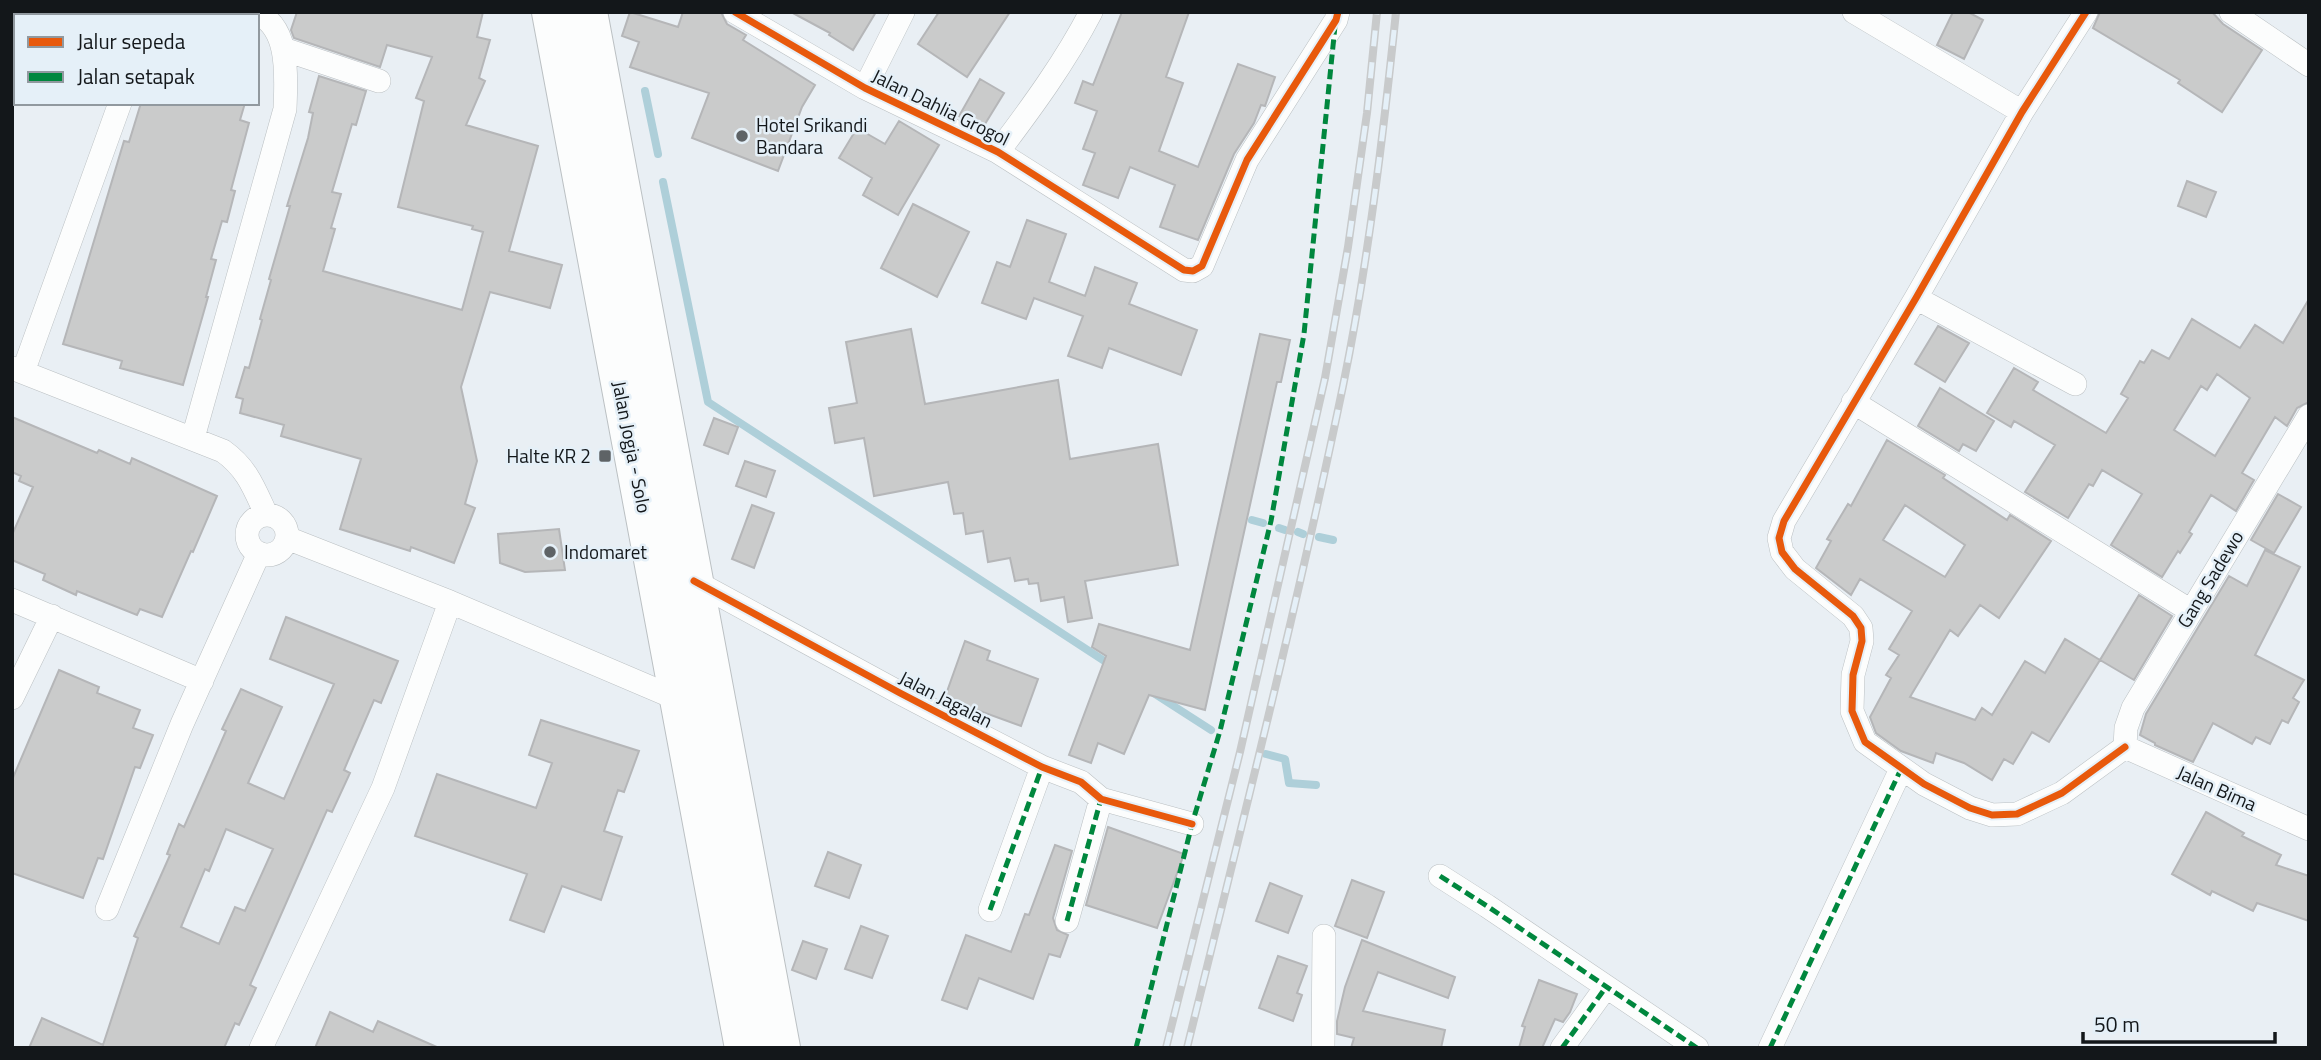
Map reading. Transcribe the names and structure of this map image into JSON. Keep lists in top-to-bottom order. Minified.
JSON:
{"streets":{"highway":["Jalan Jogja - Solo"],"street":["Jalan Dahlia Grogol","Gang Sadewo","Jalan Jagalan","Jalan Bima"]},"crossings":[["Jalan Jogja - Solo","Jalan Jagalan"],["Gang Sadewo","Jalan Bima"]],"places":{"other":["Hotel Srikandi Bandara","Indomaret"],"transit":["Halte KR 2"]},"legend":["Jalur sepeda","Jalan setapak"],"scale_bar":"50 m"}
